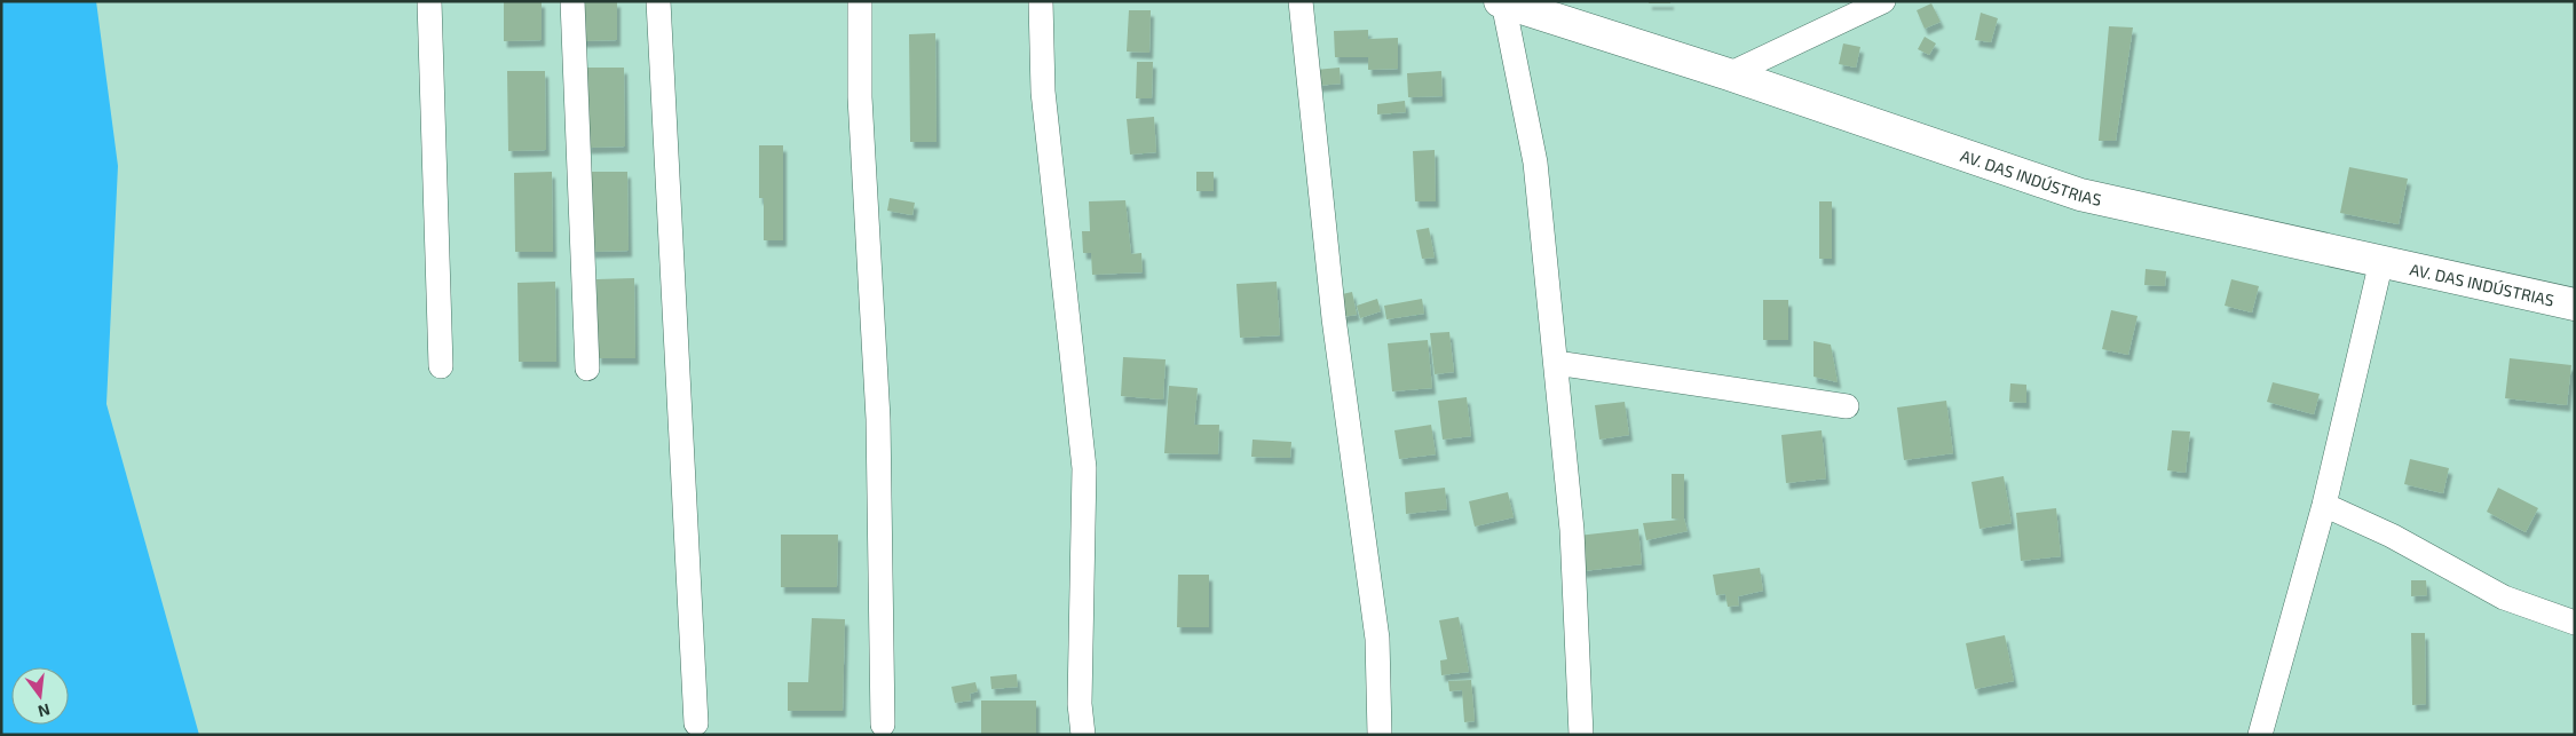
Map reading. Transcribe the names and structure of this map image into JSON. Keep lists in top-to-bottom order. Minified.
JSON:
{"streets":{"street":["AV. DAS INDÚSTRIAS"]},"north":"bottom"}
